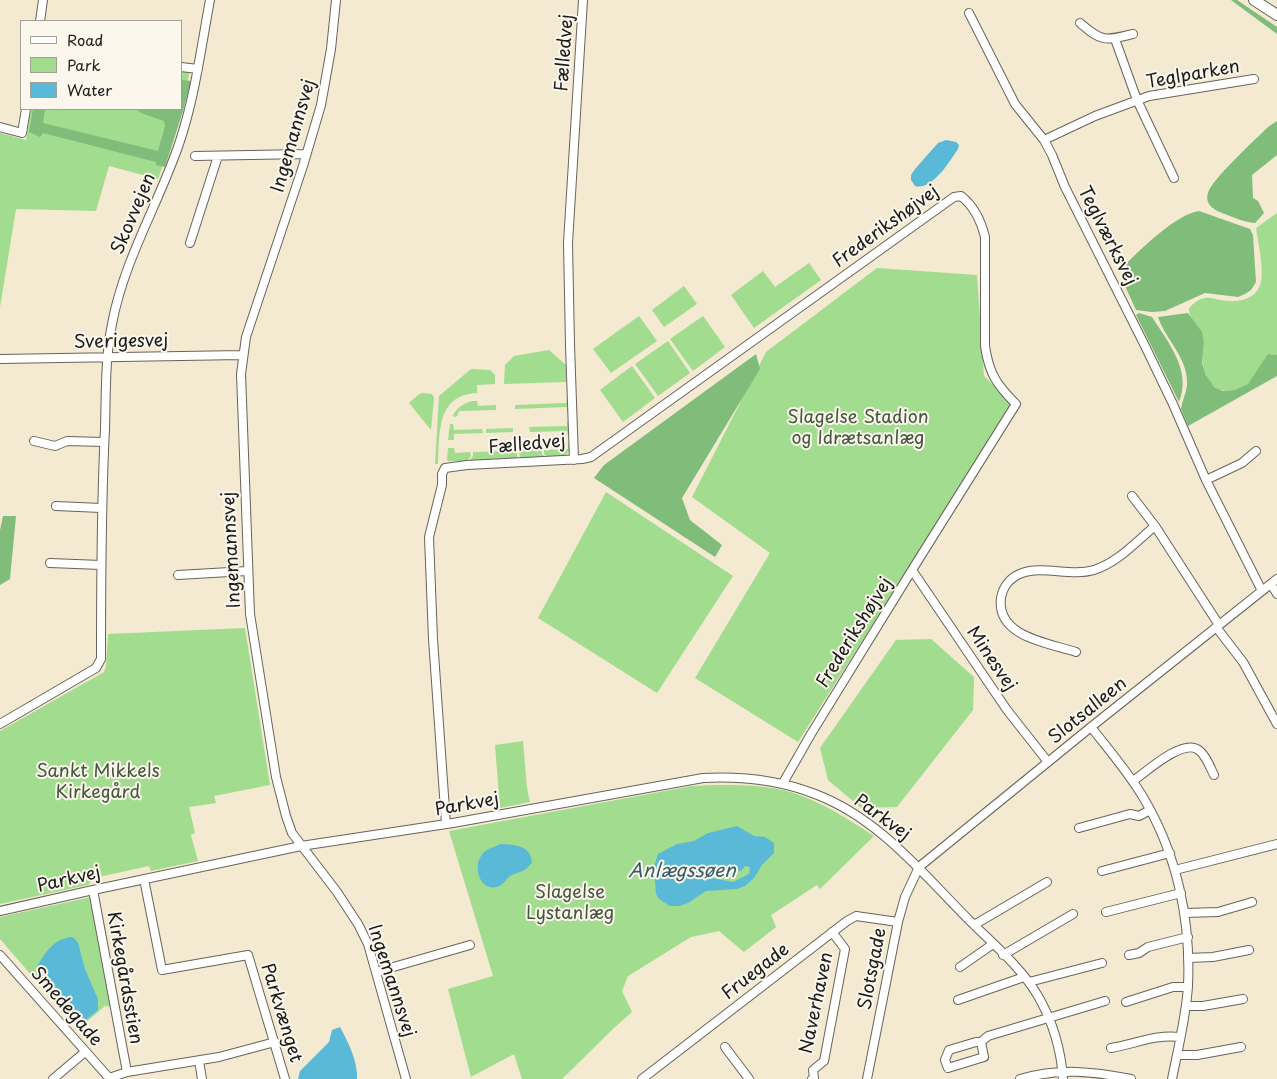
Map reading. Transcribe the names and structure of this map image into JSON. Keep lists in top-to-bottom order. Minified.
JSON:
{"streets":{"street":["Fælledvej","Teglparken","Ingemannsvej","Skovvejen","Frederikshøjvej","Teglværksvej","Sverigesvej","Minesvej","Slotsalleen","Parkvej","Slotsgade","Fruegade","Kirkegårdsstien","Naverhaven","Smedegade","Parkvænget"]},"crossings":[["Fælledvej","Frederikshøjvej"],["Fælledvej","Parkvej"],["Teglparken","Teglværksvej"],["Ingemannsvej","Sverigesvej"],["Ingemannsvej","Parkvej"],["Skovvejen","Sverigesvej"],["Frederikshøjvej","Minesvej"],["Frederikshøjvej","Parkvej"],["Teglværksvej","Slotsalleen"],["Minesvej","Slotsalleen"],["Slotsalleen","Parkvej"],["Slotsalleen","Slotsgade"],["Parkvej","Slotsgade"],["Parkvej","Kirkegårdsstien"],["Parkvej","Parkvænget"],["Slotsgade","Fruegade"],["Fruegade","Naverhaven"]],"water":["Anlægssøen"],"parks":["Slagelse Stadion og Idrætsanlæg","Sankt Mikkels Kirkegård","Slagelse Lystanlæg"],"legend":["Road","Park","Water"]}
